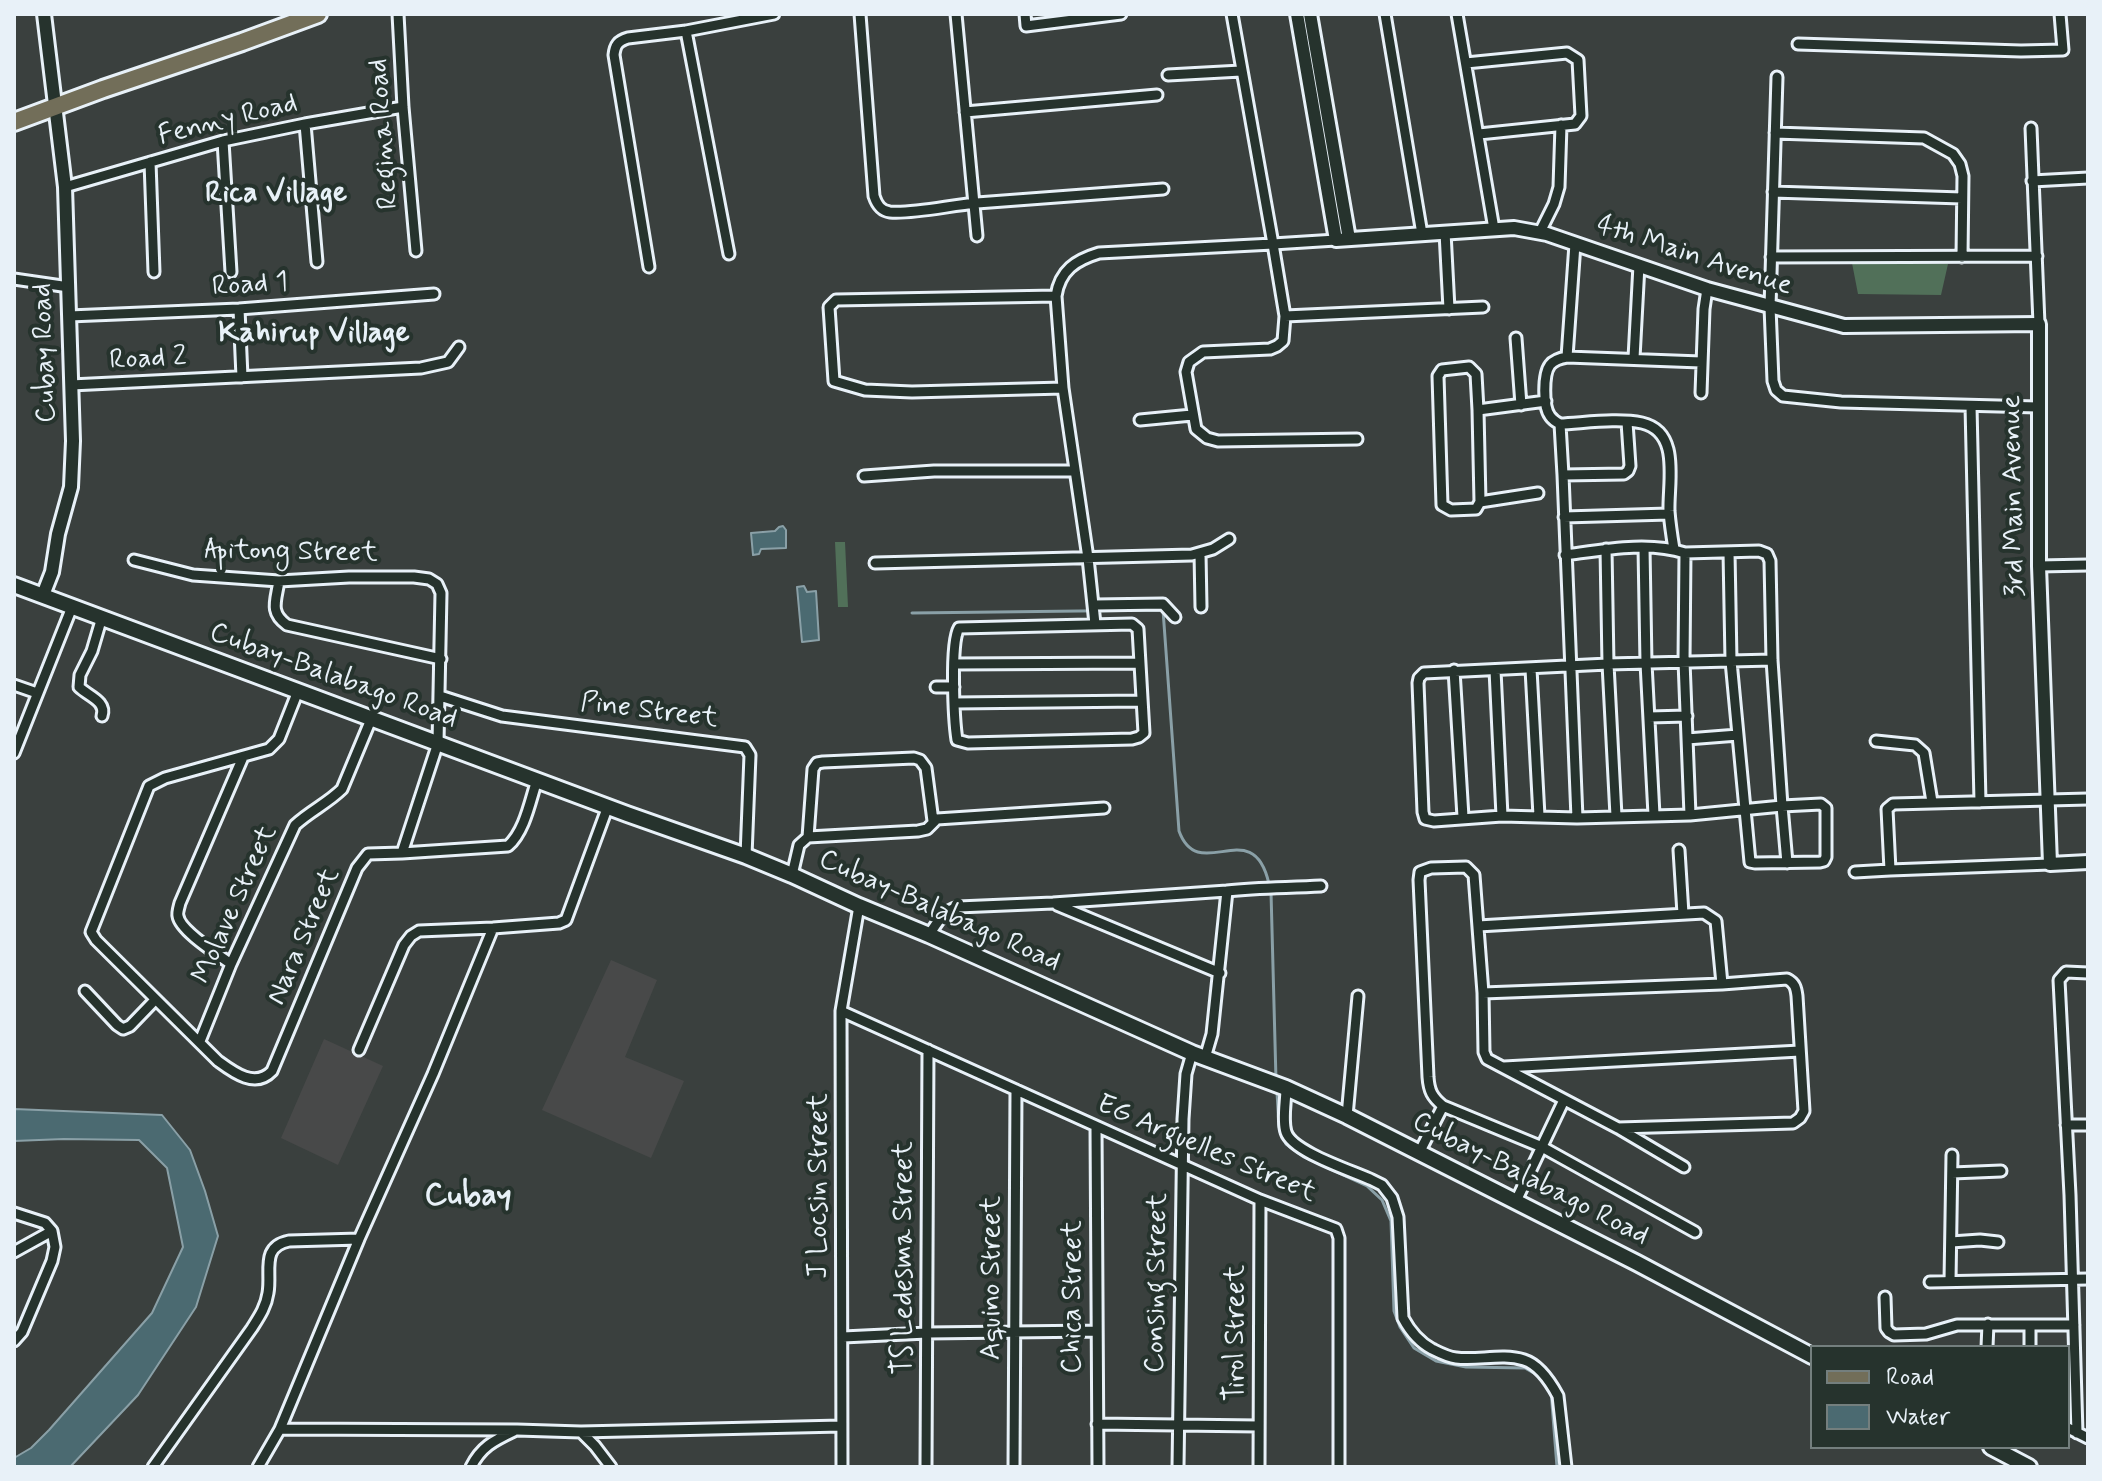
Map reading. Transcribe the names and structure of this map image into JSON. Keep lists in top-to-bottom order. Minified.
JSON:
{"streets":{"main road":["Cubay-Balabago Road"],"street":["Fenny Road","Regina Road","4th Main Avenue","Road 1","Cubay Road","Road 2","3rd Main Avenue","Apitong Street","Pine Street","Molave Street","Nara Street","EG Arguelles Street","J Locsin Street","TS Ledesma Street","Aquino Street","Consing Street","Chica Street","Tirol Street"]},"crossings":[["Fenny Road","Regina Road"],["Fenny Road","Cubay Road"],["4th Main Avenue","3rd Main Avenue"],["Road 1","Cubay Road"],["Cubay Road","Road 2"],["Cubay Road","Cubay-Balabago Road"],["Cubay-Balabago Road","Pine Street"],["Cubay-Balabago Road","Molave Street"],["Cubay-Balabago Road","J Locsin Street"],["Cubay-Balabago Road","Consing Street"],["Molave Street","Nara Street"],["EG Arguelles Street","J Locsin Street"],["EG Arguelles Street","TS Ledesma Street"],["EG Arguelles Street","Aquino Street"],["EG Arguelles Street","Consing Street"],["EG Arguelles Street","Chica Street"],["EG Arguelles Street","Tirol Street"]],"districts":["Rica Village","Kahirup Village","Cubay"],"legend":["Road","Water"]}
